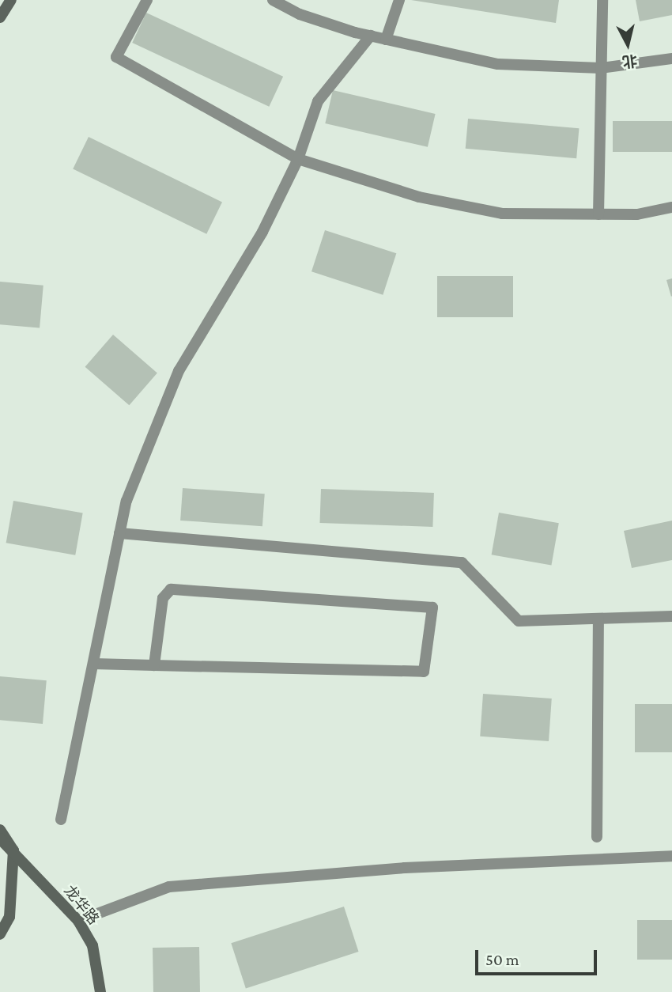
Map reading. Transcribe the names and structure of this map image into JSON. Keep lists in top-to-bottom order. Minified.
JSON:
{"streets":{"street":["龙华路"]},"scale_bar":"50 m","north":"bottom"}
